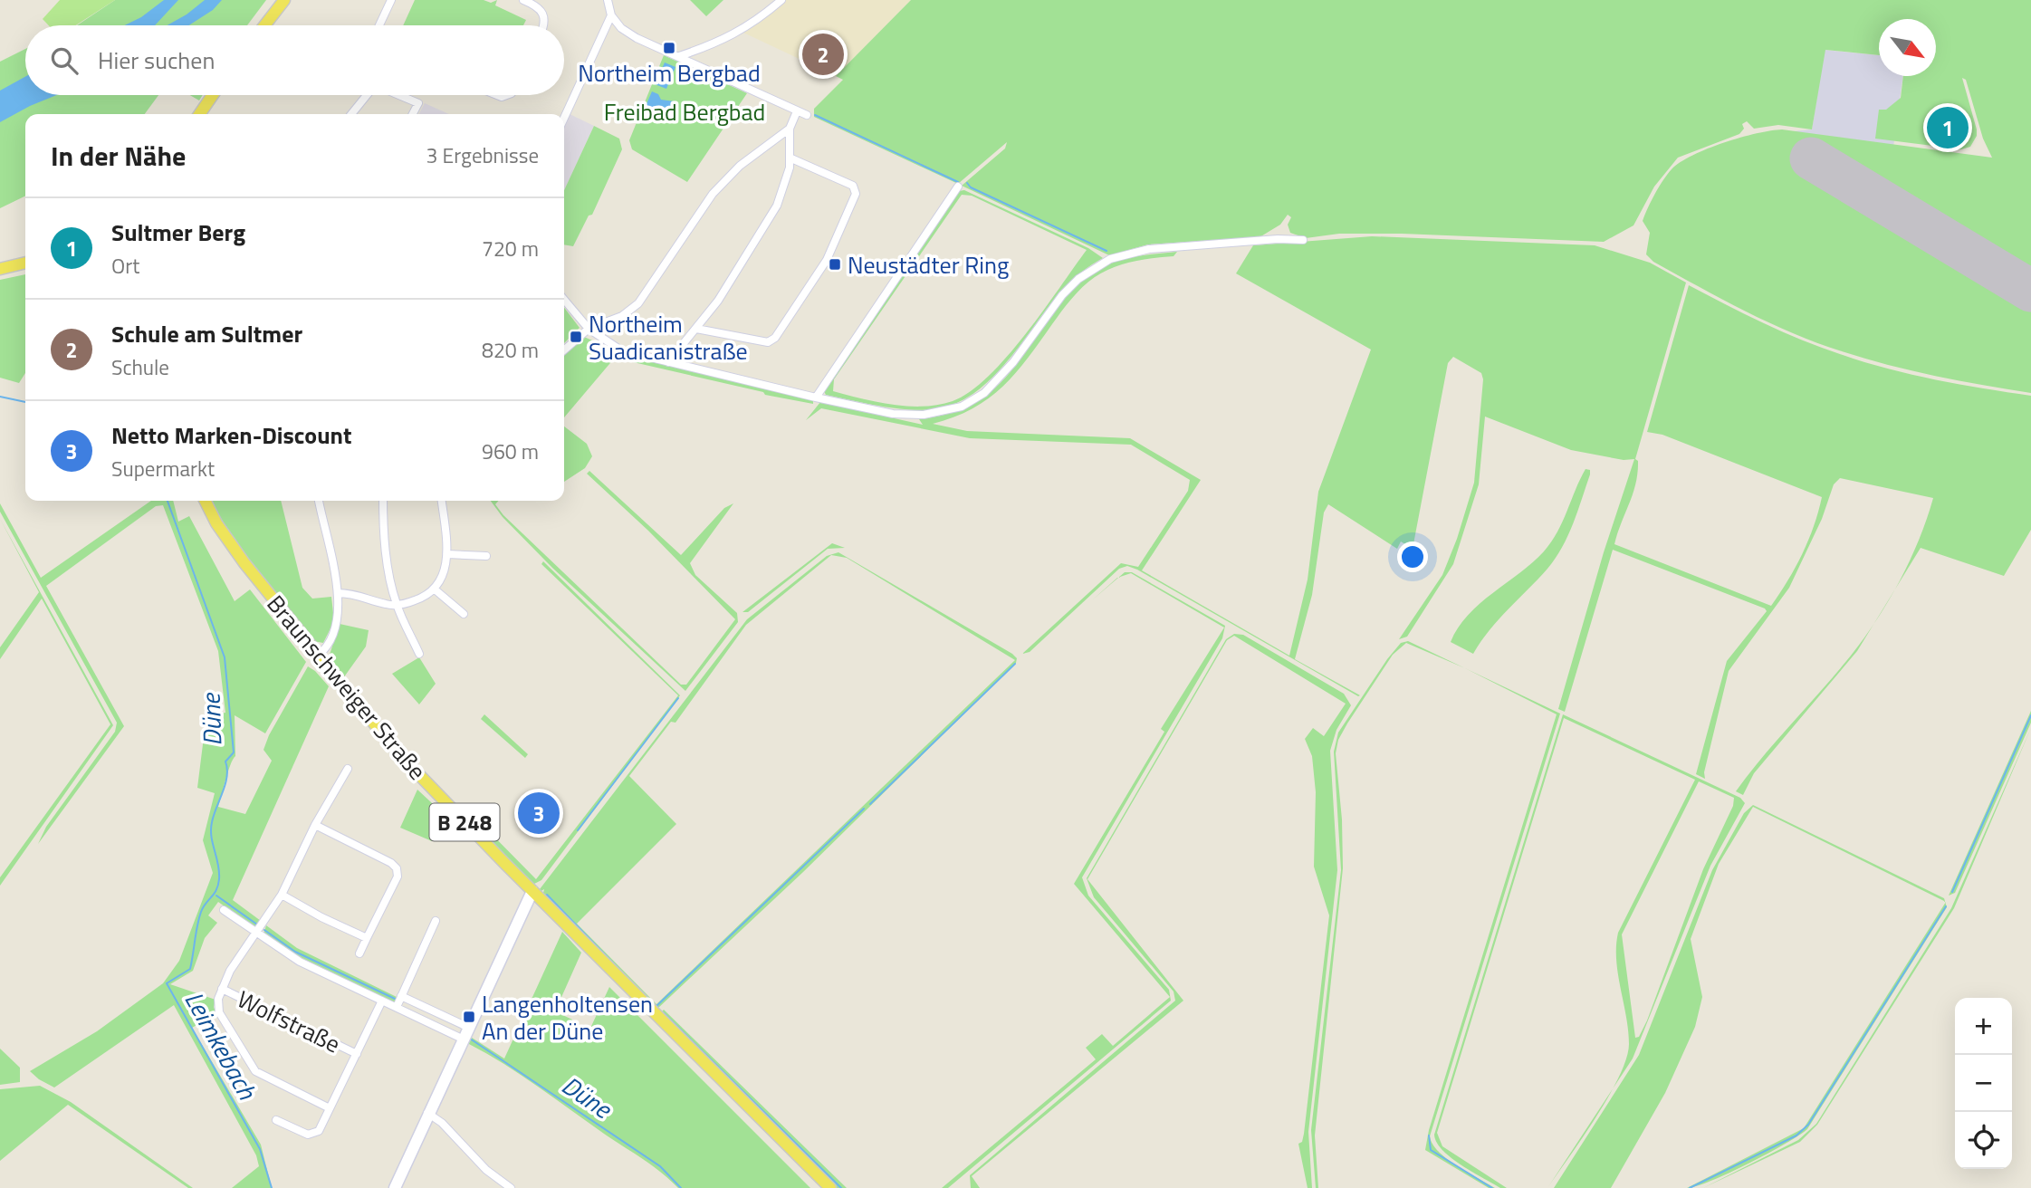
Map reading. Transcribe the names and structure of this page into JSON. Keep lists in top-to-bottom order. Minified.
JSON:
{"streets":{"main road":["Braunschweiger Straße","B 248"],"street":["Wolfstraße"]},"water":["Düne","Leimkebach"],"parks":["Freibad Bergbad"],"places":{"transit":["Northeim Bergbad","Neustädter Ring","Northeim Suadicanistraße","Langenholtensen An der Düne"]},"north":"bottom right","page":{"search":"Hier suchen","pins":["2","1","3"],"heading":["In der Nähe","3 Ergebnisse"],"list":[{"mark":"1","name":"Sultmer Berg","note":"Ort","value":"720 m"},{"mark":"2","name":"Schule am Sultmer","note":"Schule","value":"820 m"},{"mark":"3","name":"Netto Marken-Discount","note":"Supermarkt","value":"960 m"}],"map_buttons":["+","−"]}}
